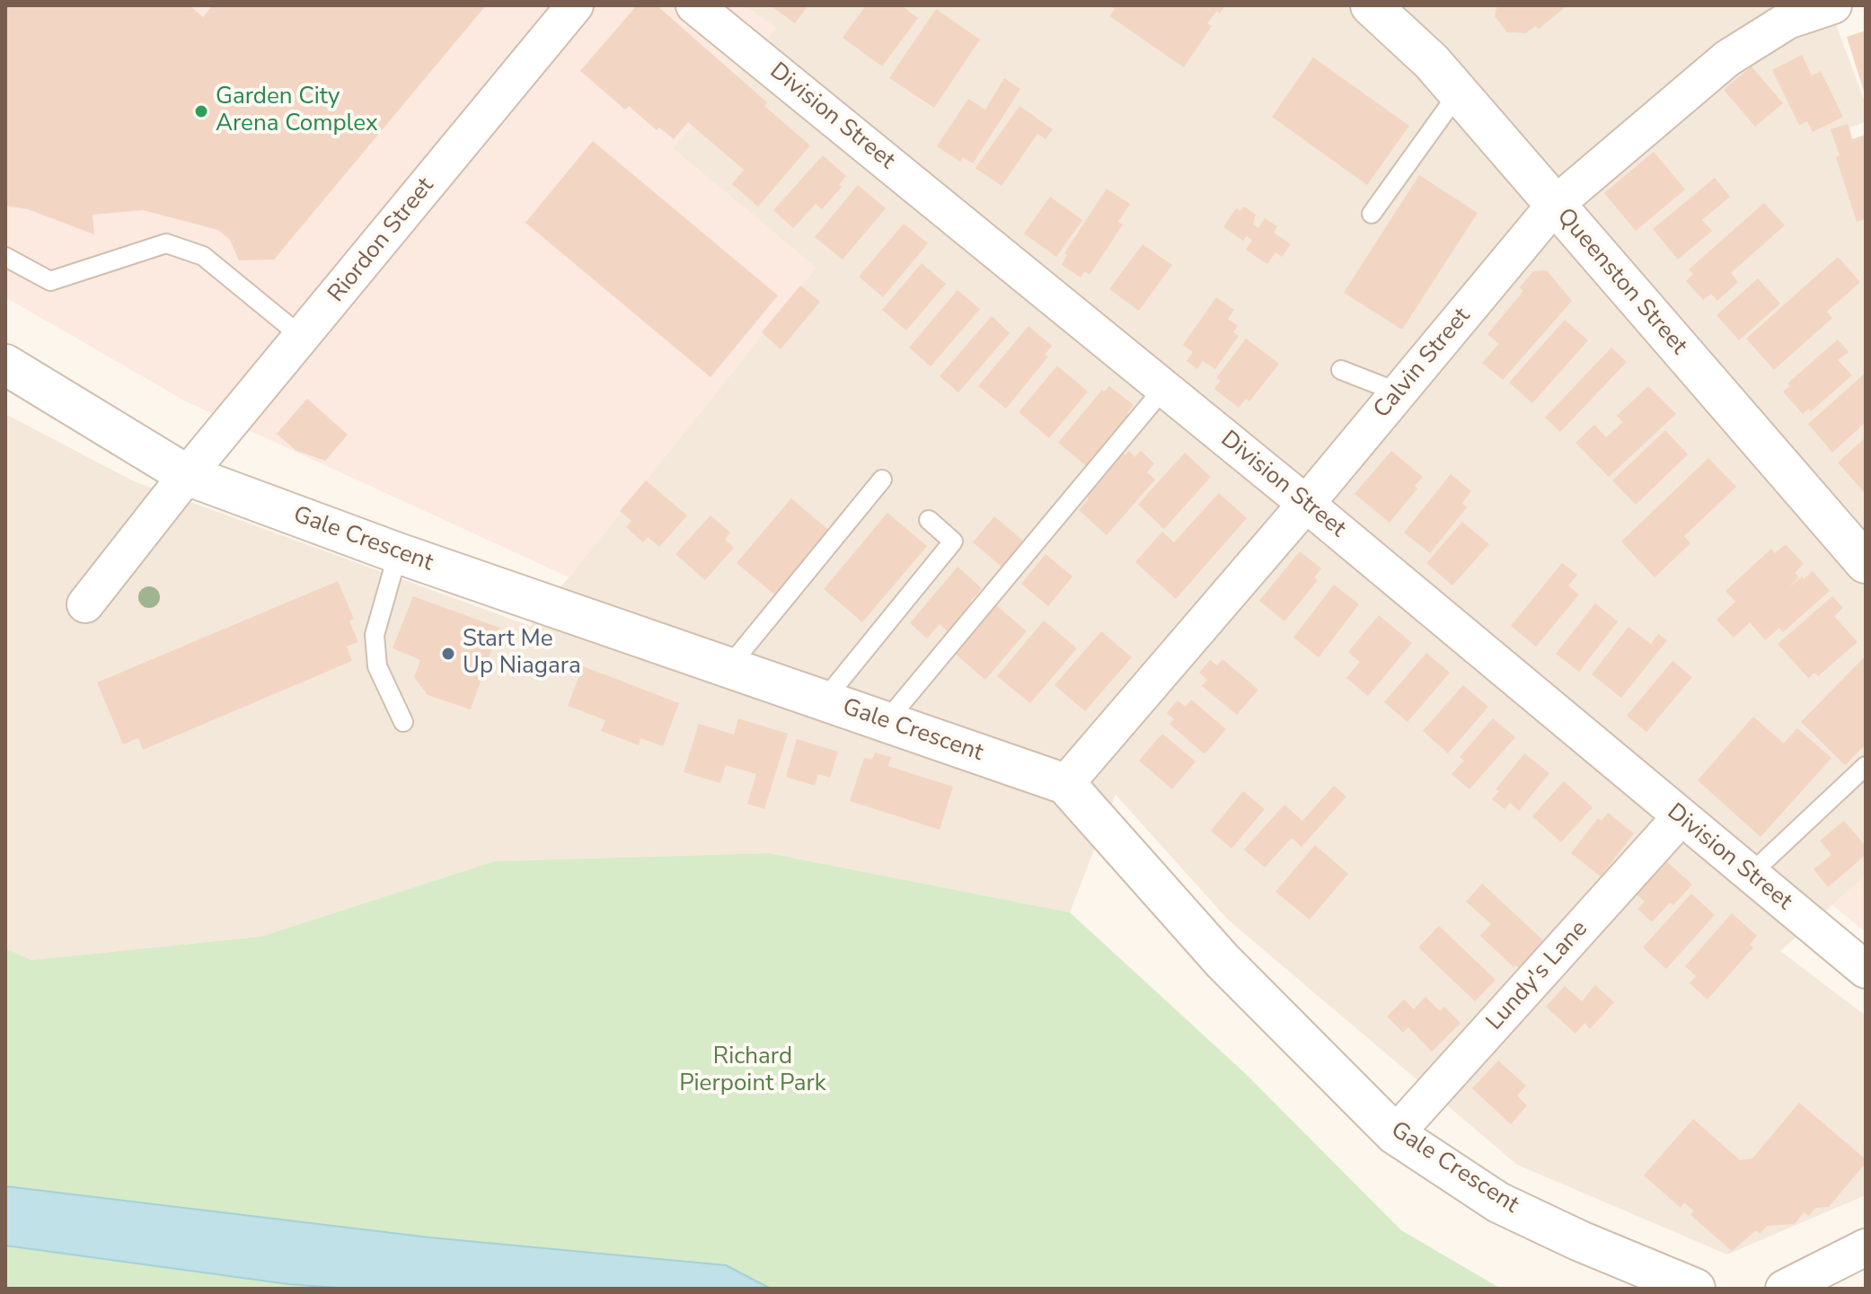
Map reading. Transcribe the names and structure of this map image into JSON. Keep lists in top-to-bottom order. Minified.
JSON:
{"streets":{"street":["Division Street","Riordon Street","Queenston Street","Calvin Street","Gale Crescent","Lundy's Lane"]},"crossings":[["Division Street","Calvin Street"],["Division Street","Lundy's Lane"],["Riordon Street","Gale Crescent"],["Queenston Street","Calvin Street"],["Calvin Street","Gale Crescent"],["Gale Crescent","Lundy's Lane"]],"parks":["Richard Pierpoint Park"],"places":["Garden City Arena Complex","Start Me Up Niagara"]}
